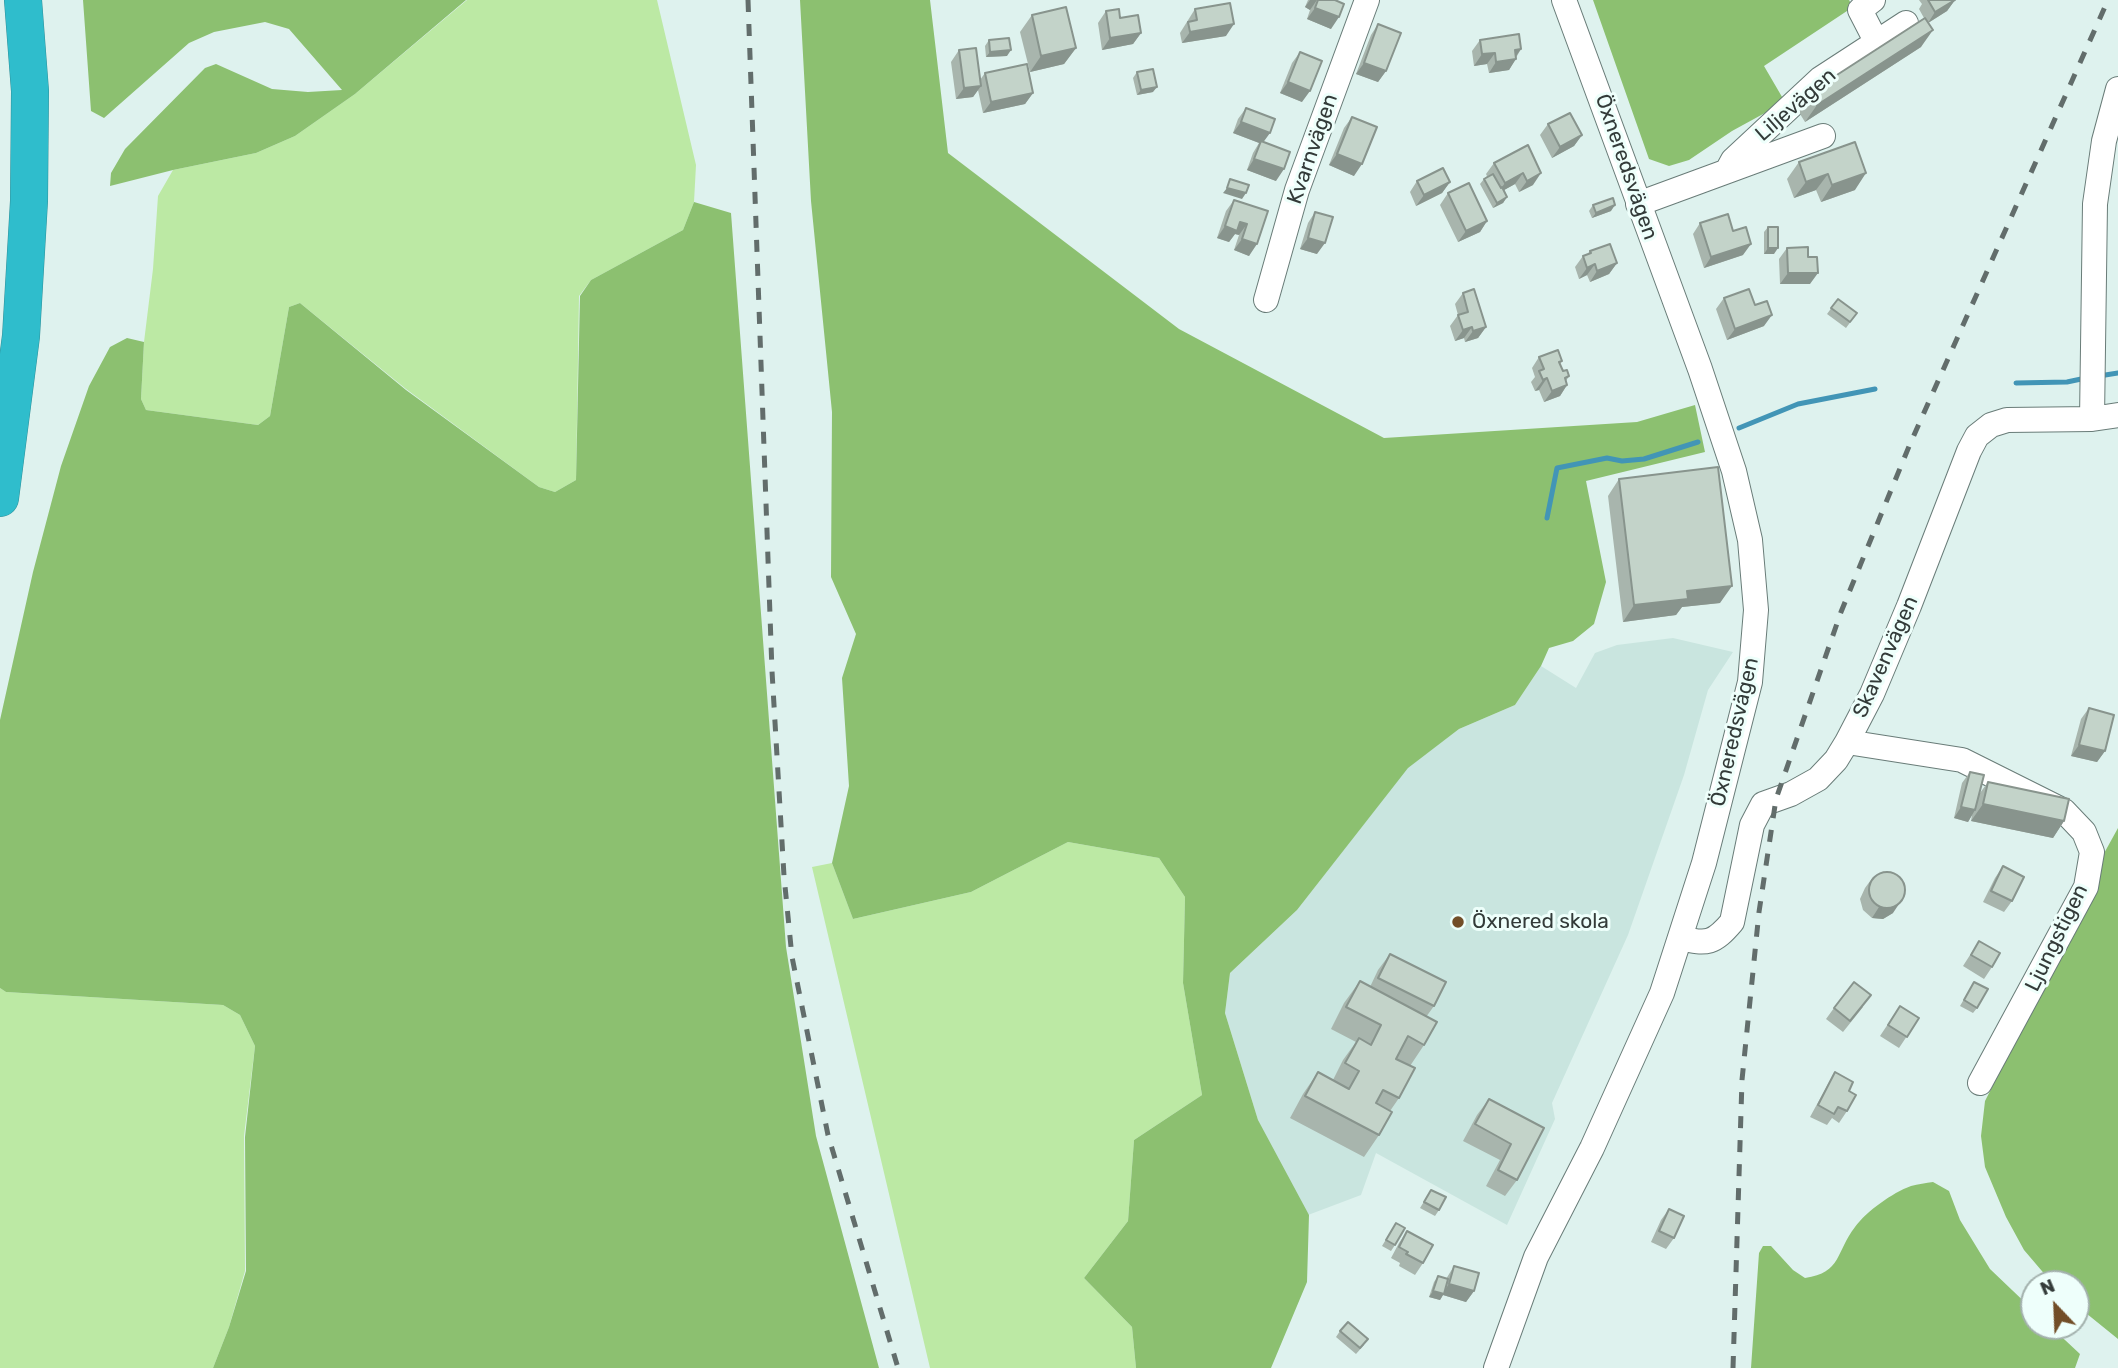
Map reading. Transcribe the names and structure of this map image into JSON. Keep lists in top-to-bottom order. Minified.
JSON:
{"streets":{"street":["Liljevägen","Kvarnvägen","Öxneredsvägen","Skavenvägen","Ljungstigen"]},"crossings":[["Öxneredsvägen","Skavenvägen"],["Skavenvägen","Ljungstigen"]],"places":["Öxnered skola"],"north":"top left"}
